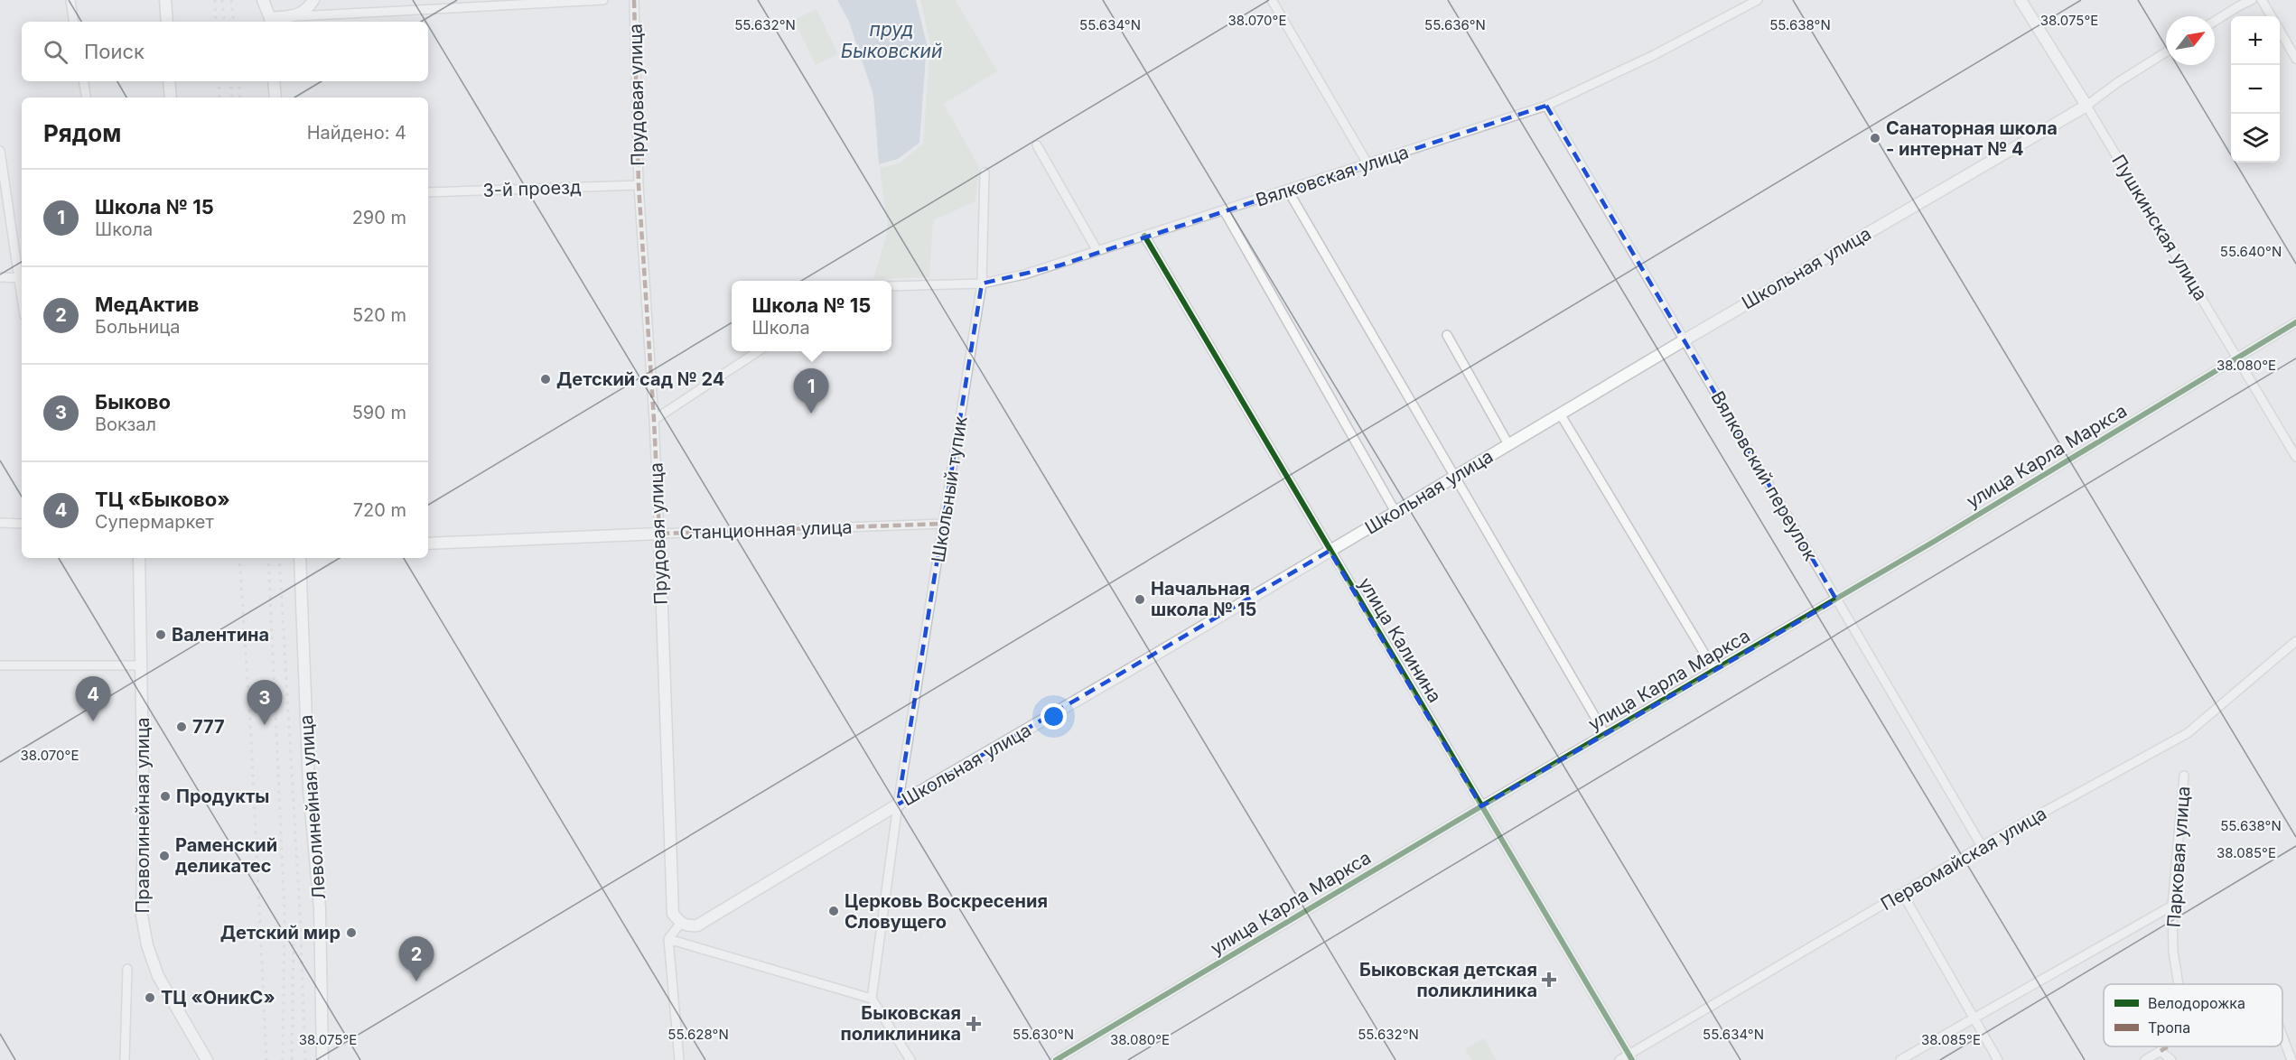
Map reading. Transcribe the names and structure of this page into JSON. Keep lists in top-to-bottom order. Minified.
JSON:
{"streets":{"main road":["Прудовая улица","Пушкинская улица","Школьная улица","Станционная улица","Леволинейная улица","Праволинейная улица"],"street":["Вялковская улица","3-й проезд","улица Карла Маркса","Вялковский переулок","Школьный тупик","улица Калинина","Парковая улица","Первомайская улица"]},"crossings":[["Прудовая улица","3-й проезд"],["Прудовая улица","Школьная улица"],["Прудовая улица","Станционная улица"],["Вялковская улица","Вялковский переулок"],["Вялковская улица","Школьный тупик"],["Вялковская улица","улица Калинина"],["Пушкинская улица","Школьная улица"],["Пушкинская улица","улица Карла Маркса"],["Школьная улица","Вялковский переулок"],["Школьная улица","Школьный тупик"],["Школьная улица","улица Калинина"],["улица Карла Маркса","Вялковский переулок"],["улица Карла Маркса","улица Калинина"],["Вялковский переулок","Первомайская улица"],["Школьный тупик","Станционная улица"],["улица Калинина","Первомайская улица"]],"water":["пруд Быковский"],"places":{"other":["Санаторная школа - интернат № 4","Детский сад № 24","Начальная школа № 15","Валентина","777","Продукты","Раменский деликатес","Церковь Воскресения Словущего","Детский мир","ТЦ «ОникС»"],"health":["Быковская детская поликлиника","Быковская поликлиника"]},"legend":["Велодорожка","Тропа"],"north":"top right","page":{"map_buttons":["+","−"],"search":"Поиск","heading":["Рядом","Найдено: 4"],"list":[{"mark":"1","name":"Школа № 15","note":"Школа","value":"290 m"},{"mark":"2","name":"МедАктив","note":"Больница","value":"520 m"},{"mark":"3","name":"Быково","note":"Вокзал","value":"590 m"},{"mark":"4","name":"ТЦ «Быково»","note":"Супермаркет","value":"720 m"}],"popup":["Школа № 15","Школа"],"pins":["1","4","3","2"]},"coordinates":["38.070°E","38.075°E","55.636°N","55.638°N","55.632°N","55.634°N","55.640°N","38.080°E","38.085°E","55.628°N","55.630°N"]}
